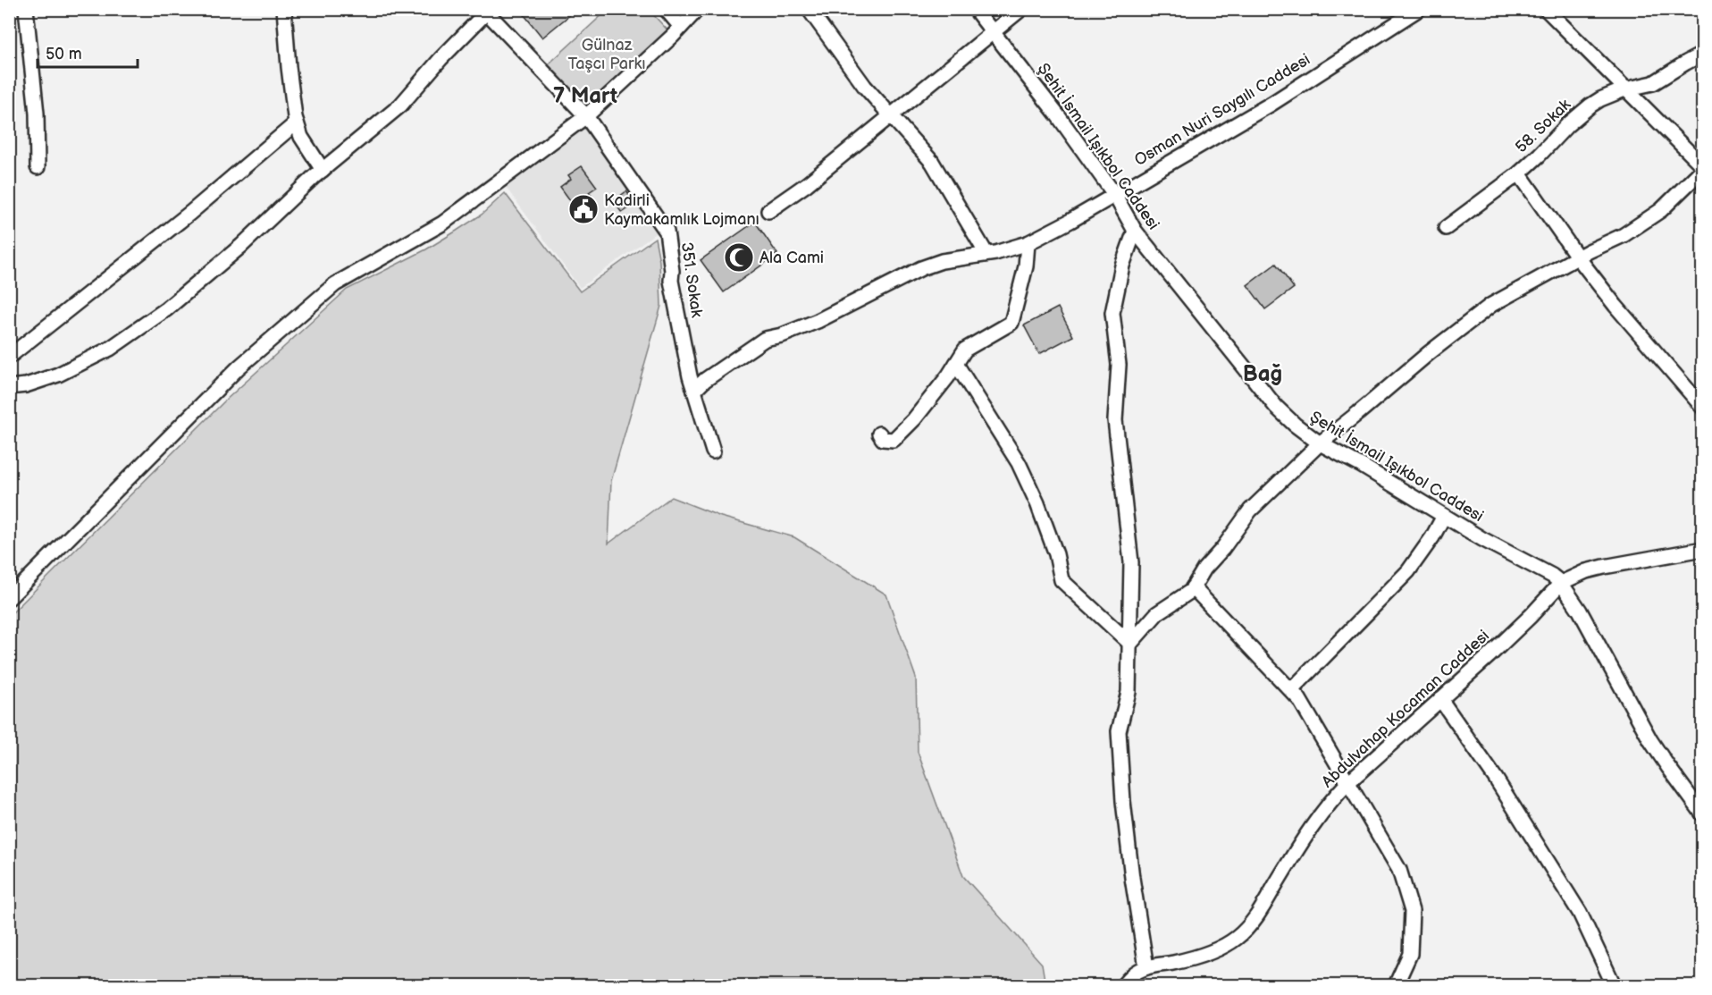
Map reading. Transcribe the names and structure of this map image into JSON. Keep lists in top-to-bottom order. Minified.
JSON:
{"streets":{"street":["Osman Nuri Saygılı Caddesi","58. Sokak","Şehit İsmail Işıkbol Caddesi","351. Sokak","Abdulvahap Kocaman Caddesi"]},"crossings":[["Osman Nuri Saygılı Caddesi","Şehit İsmail Işıkbol Caddesi"],["Osman Nuri Saygılı Caddesi","351. Sokak"],["Şehit İsmail Işıkbol Caddesi","Abdulvahap Kocaman Caddesi"]],"districts":["7 Mart","Bağ"],"parks":["Gülnaz Taşcı Parkı"],"places":{"public building":["Kadirli Kaymakamlık Lojmanı"],"mosque":["Ala Cami"]},"scale_bar":"50 m"}
